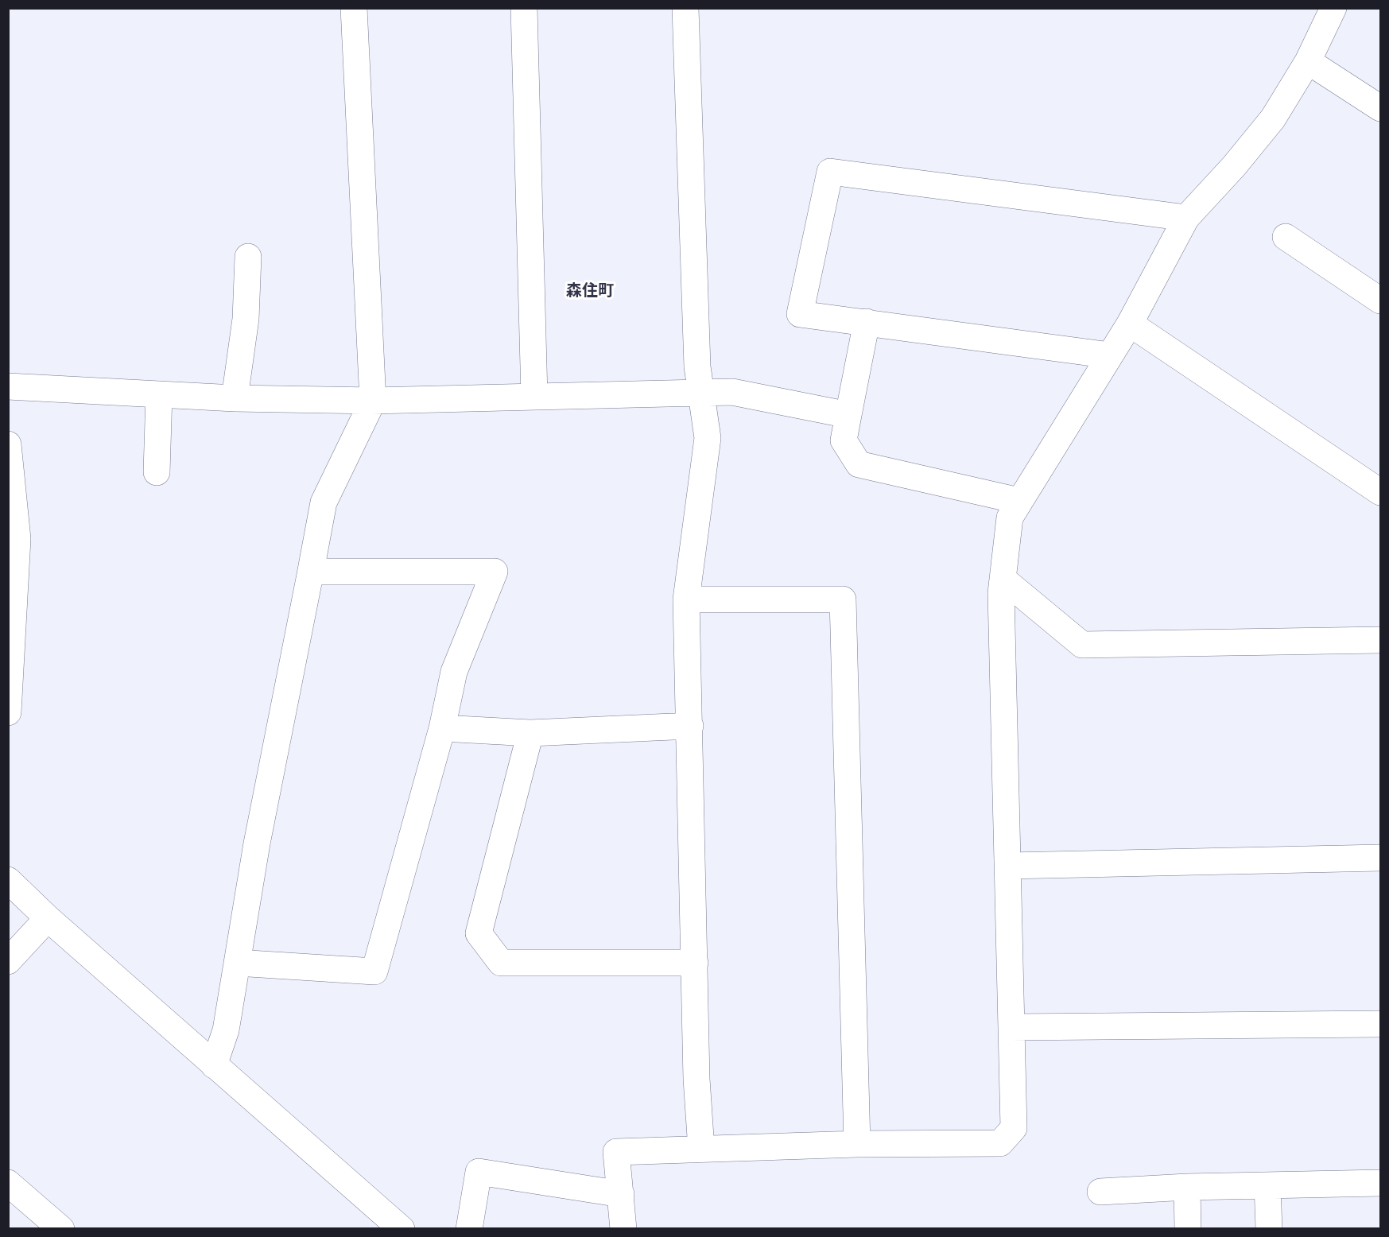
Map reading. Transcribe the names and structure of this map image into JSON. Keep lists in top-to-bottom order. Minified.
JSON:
{"districts":["森住町"]}
